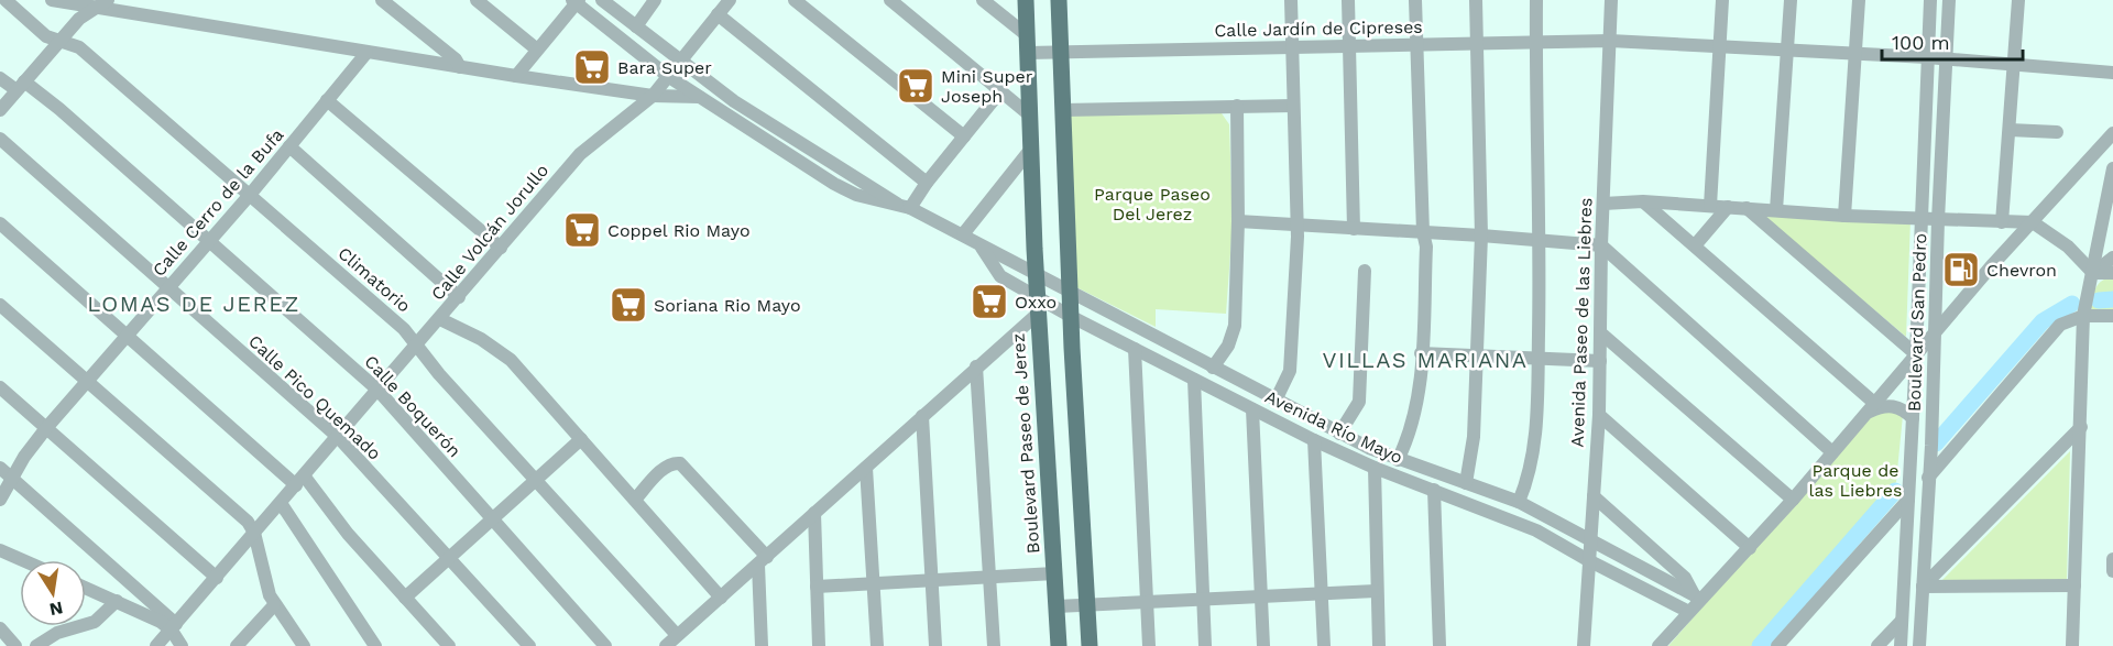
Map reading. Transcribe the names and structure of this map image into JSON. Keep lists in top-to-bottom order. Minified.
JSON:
{"streets":{"main road":["Boulevard Paseo de Jerez"],"street":["Calle Jardín de Cipreses","Calle Cerro de la Bufa","Calle Volcán Jorullo","Climatorio","Avenida Paseo de las Liebres","Boulevard San Pedro","Calle Pico Quemado","Calle Boquerón","Avenida Río Mayo"]},"crossings":[["Calle Jardín de Cipreses","Avenida Paseo de las Liebres"],["Calle Jardín de Cipreses","Boulevard San Pedro"],["Calle Jardín de Cipreses","Boulevard Paseo de Jerez"],["Calle Cerro de la Bufa","Climatorio"],["Calle Cerro de la Bufa","Calle Pico Quemado"],["Calle Cerro de la Bufa","Calle Boquerón"],["Calle Volcán Jorullo","Climatorio"],["Calle Volcán Jorullo","Calle Pico Quemado"],["Calle Volcán Jorullo","Calle Boquerón"],["Calle Volcán Jorullo","Avenida Río Mayo"],["Avenida Paseo de las Liebres","Avenida Río Mayo"],["Avenida Río Mayo","Boulevard Paseo de Jerez"]],"districts":["LOMAS DE JEREZ","VILLAS MARIANA"],"parks":["Parque Paseo Del Jerez","Parque de las Liebres"],"places":{"supermarket":["Bara Super","Mini Super Joseph","Coppel Rio Mayo","Oxxo","Soriana Rio Mayo"],"fuel station":["Chevron"]},"scale_bar":"100 m","north":"bottom"}
